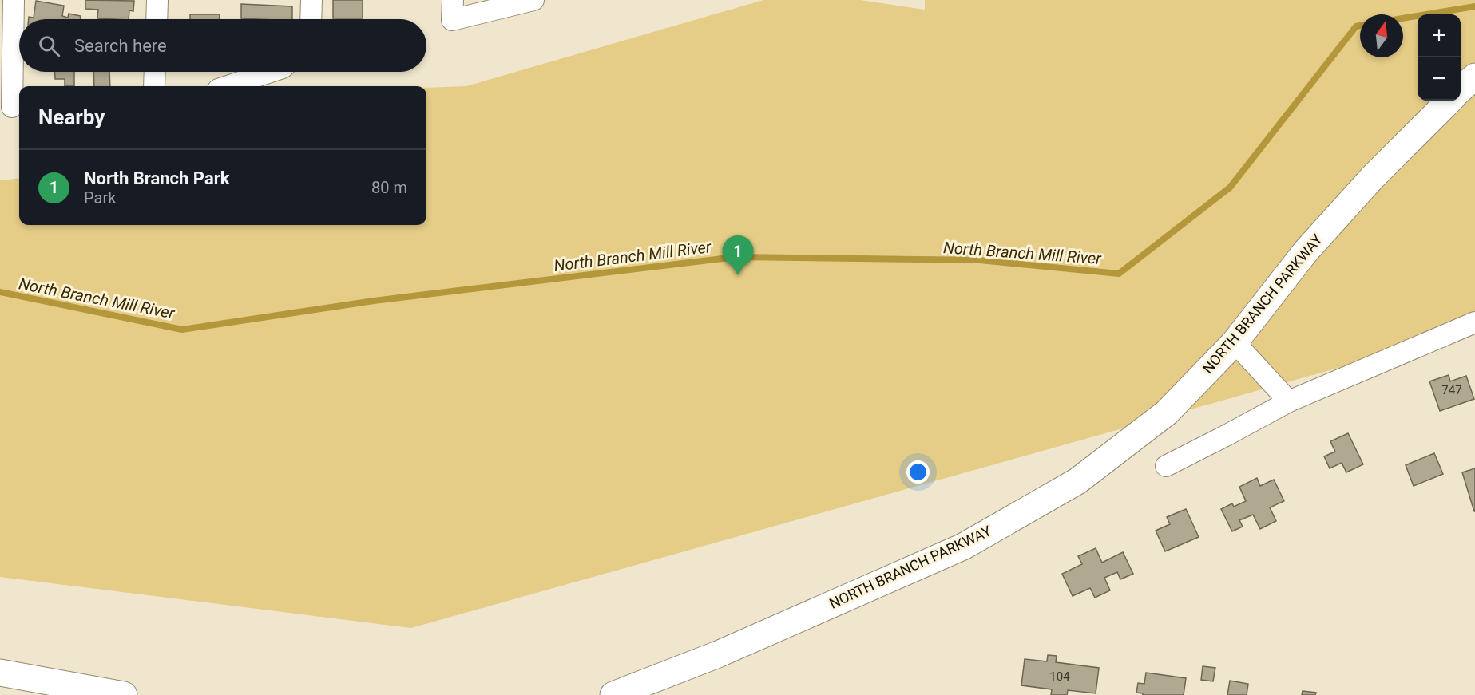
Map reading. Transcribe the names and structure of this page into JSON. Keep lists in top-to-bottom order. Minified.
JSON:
{"streets":{"street":["NORTH BRANCH PARKWAY"]},"water":["North Branch Mill River"],"house_numbers":["747","104"],"north":"top","page":{"map_buttons":["+","−"],"search":"Search here","heading":"Nearby","list":[{"mark":"1","name":"North Branch Park","note":"Park","value":"80 m"}],"pins":"1"}}
